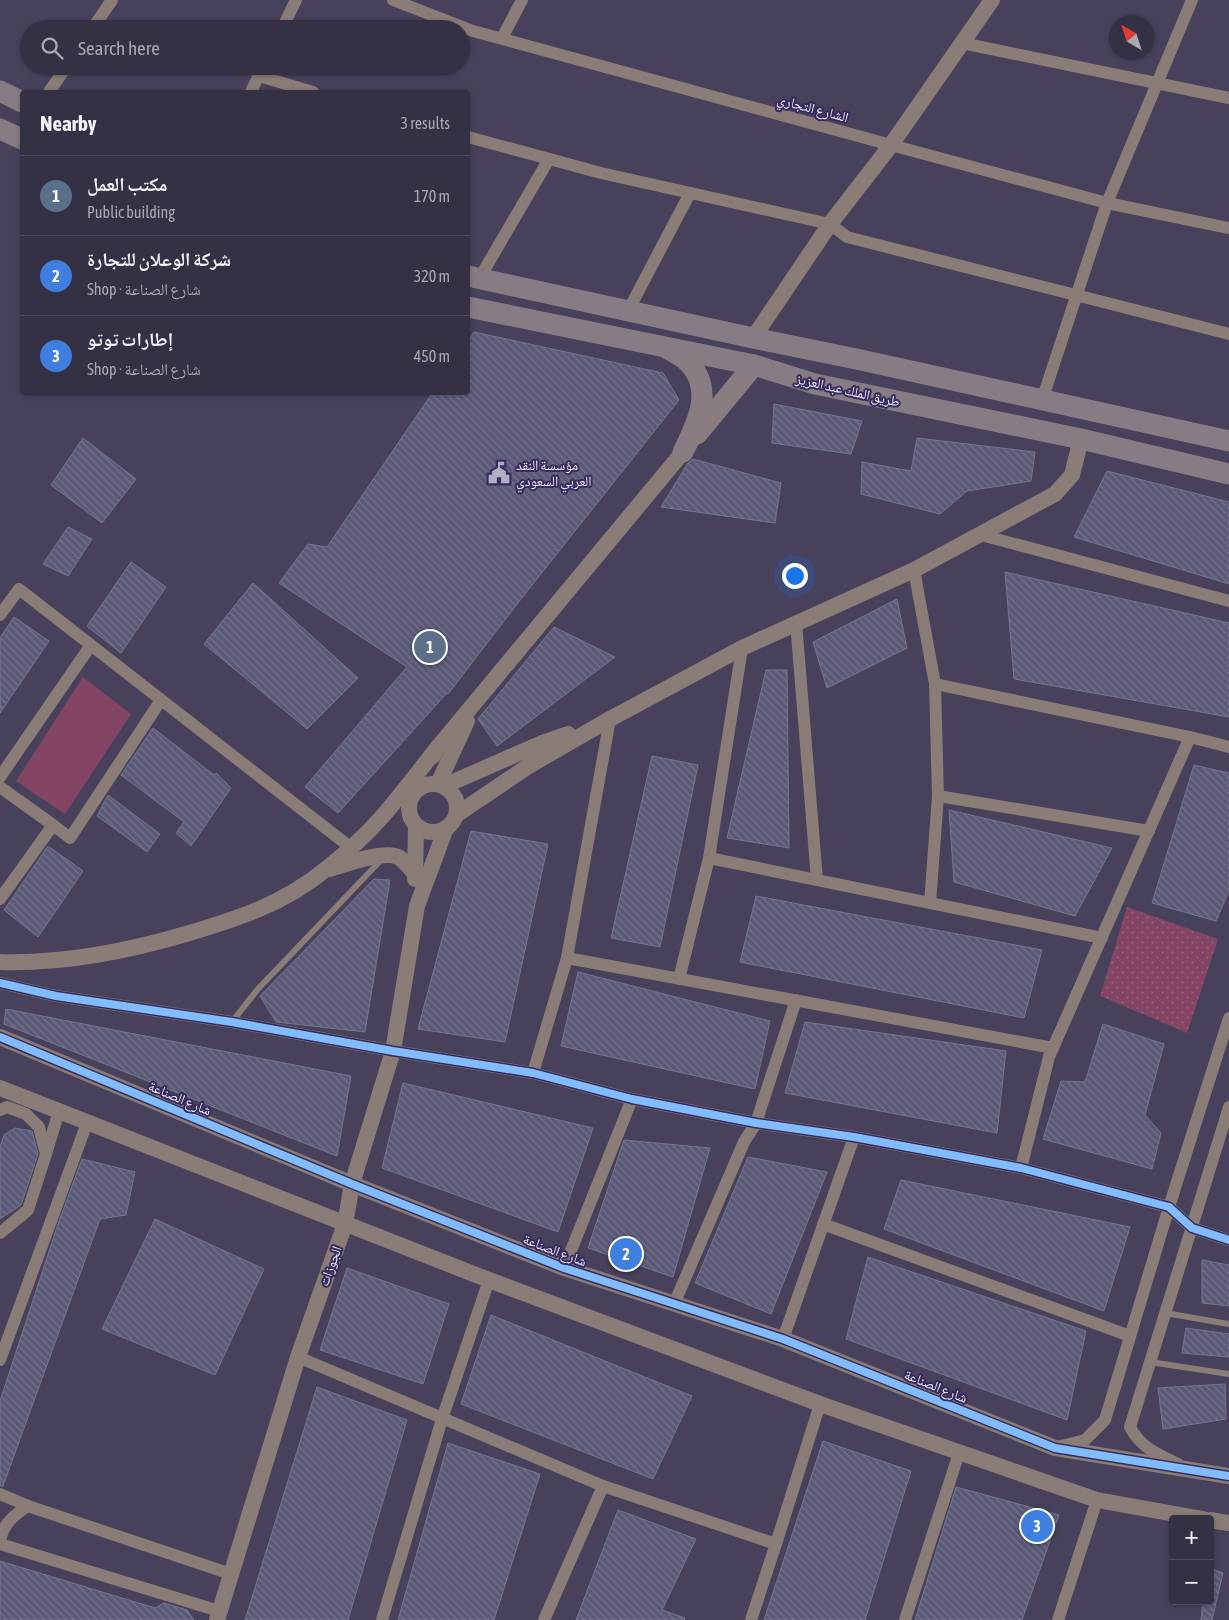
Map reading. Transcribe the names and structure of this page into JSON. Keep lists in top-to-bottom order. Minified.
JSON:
{"streets":{"highway":["طريق الملك عبد العزيز"],"street":["الشارع التجاري","شارع الصناعة","الجوزات"]},"crossings":[["شارع الصناعة","الجوزات"]],"places":{"public building":["مؤسسة النقد العربي السعودي"]},"north":"top left","page":{"search":"Search here","heading":["Nearby","3 results"],"list":[{"mark":"1","name":"مكتب العمل","note":"Public building","value":"170 m"},{"mark":"2","name":"شركة الوعلان للتجارة","note":"Shop · شارع الصناعة","value":"320 m"},{"mark":"3","name":"إطارات توتو","note":"Shop · شارع الصناعة","value":"450 m"}],"pins":["1","2","3"],"map_buttons":["+","−"]}}
